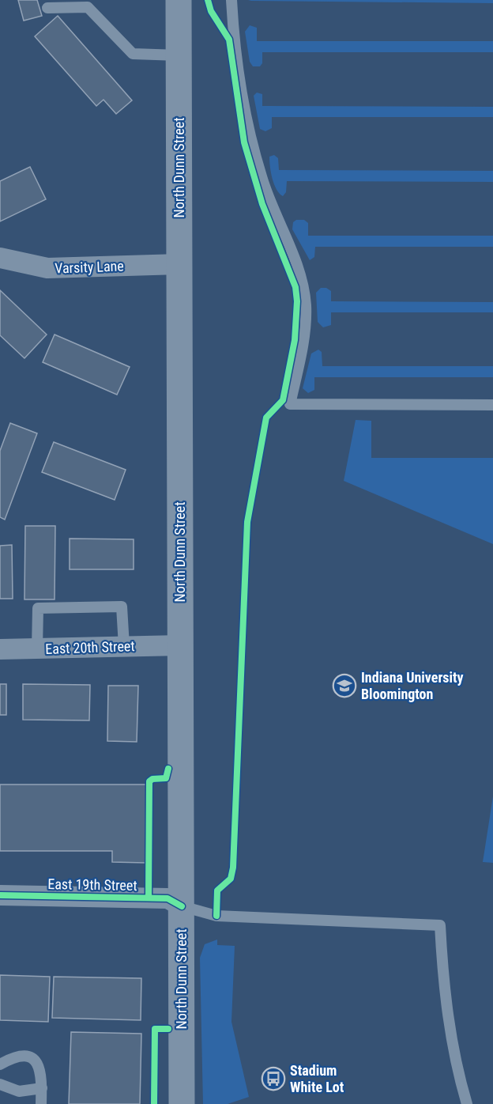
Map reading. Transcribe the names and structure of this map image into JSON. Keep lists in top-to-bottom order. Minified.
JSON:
{"streets":{"street":["North Dunn Street","Varsity Lane","East 20th Street","East 19th Street"]},"crossings":[["North Dunn Street","Varsity Lane"],["North Dunn Street","East 20th Street"],["North Dunn Street","East 19th Street"]],"places":{"school or university":["Indiana University Bloomington"],"bus stop":["Stadium White Lot"]}}
